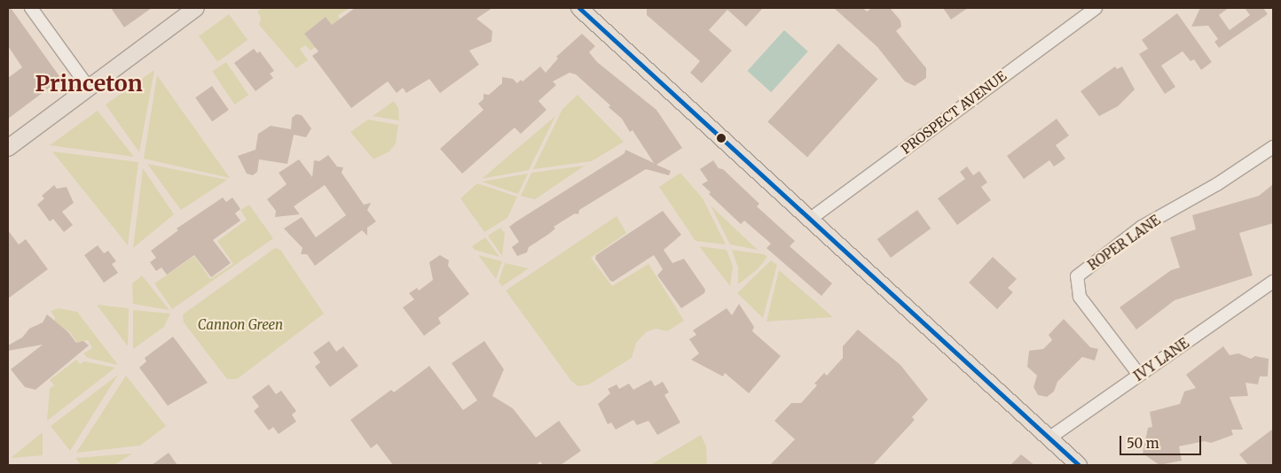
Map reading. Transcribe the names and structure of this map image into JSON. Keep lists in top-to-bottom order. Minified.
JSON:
{"streets":{"street":["PROSPECT AVENUE","ROPER LANE","IVY LANE"]},"crossings":[["ROPER LANE","IVY LANE"]],"districts":["Princeton"],"parks":["Cannon Green"],"scale_bar":"50 m"}
